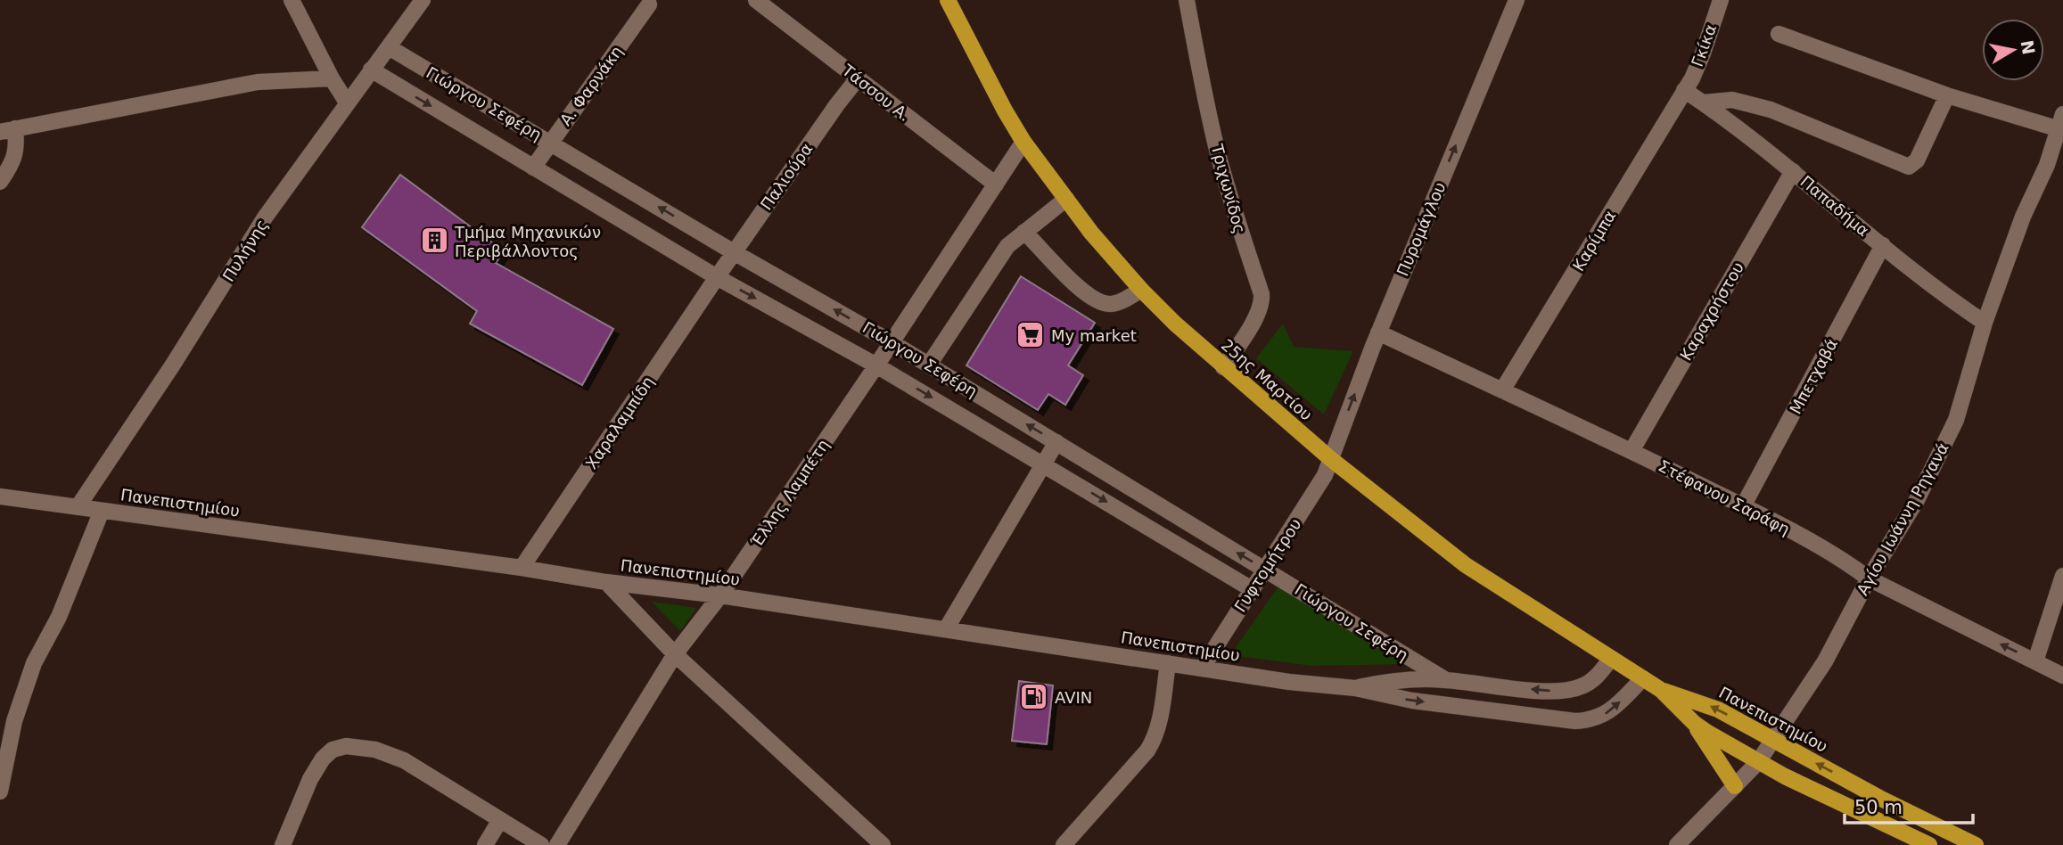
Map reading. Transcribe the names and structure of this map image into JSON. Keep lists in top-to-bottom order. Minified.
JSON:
{"streets":{"main road":["25ης Μαρτίου","Πανεπιστημίου"],"street":["Γκίκα","Α. Φαρνάκη","Τάσσου Α.","Γιώργου Σεφέρη","Παλιούρα","Τριχωνίδος","Παπαδήμα","Πυρομάγλου","Καρίμπα","Πυλήνης","Καραχρήστου","Μπετχαβά","Χαραλαμπίδη","Έλλης Λαμπέτη","Στέφανου Σαράφη","Αγίου Ιωάννη Ρηγανά","Γυφτομήτρου"]},"crossings":[["Γκίκα","Παπαδήμα"],["Γκίκα","Καρίμπα"],["Α. Φαρνάκη","Γιώργου Σεφέρη"],["Τάσσου Α.","Παλιούρα"],["Τάσσου Α.","Έλλης Λαμπέτη"],["Γιώργου Σεφέρη","Παλιούρα"],["Γιώργου Σεφέρη","Πυλήνης"],["Γιώργου Σεφέρη","Χαραλαμπίδη"],["Γιώργου Σεφέρη","Έλλης Λαμπέτη"],["Γιώργου Σεφέρη","Πανεπιστημίου"],["Γιώργου Σεφέρη","Γυφτομήτρου"],["Παλιούρα","Χαραλαμπίδη"],["Τριχωνίδος","25ης Μαρτίου"],["Παπαδήμα","Καρίμπα"],["Παπαδήμα","Καραχρήστου"],["Παπαδήμα","Μπετχαβά"],["Παπαδήμα","Αγίου Ιωάννη Ρηγανά"],["Πυρομάγλου","25ης Μαρτίου"],["Πυρομάγλου","Στέφανου Σαράφη"],["Πυρομάγλου","Γυφτομήτρου"],["Καρίμπα","Στέφανου Σαράφη"],["Πυλήνης","Πανεπιστημίου"],["Καραχρήστου","Στέφανου Σαράφη"],["Μπετχαβά","Στέφανου Σαράφη"],["25ης Μαρτίου","Έλλης Λαμπέτη"],["25ης Μαρτίου","Πανεπιστημίου"],["25ης Μαρτίου","Γυφτομήτρου"],["Χαραλαμπίδη","Πανεπιστημίου"],["Έλλης Λαμπέτη","Πανεπιστημίου"],["Στέφανου Σαράφη","Αγίου Ιωάννη Ρηγανά"],["Πανεπιστημίου","Αγίου Ιωάννη Ρηγανά"],["Πανεπιστημίου","Γυφτομήτρου"]],"one_way":["Πυρομάγλου"],"places":{"building":["Τμήμα Μηχανικών Περιβάλλοντος"],"supermarket":["My market"],"fuel station":["AVIN"]},"scale_bar":"50 m","north":"right"}
